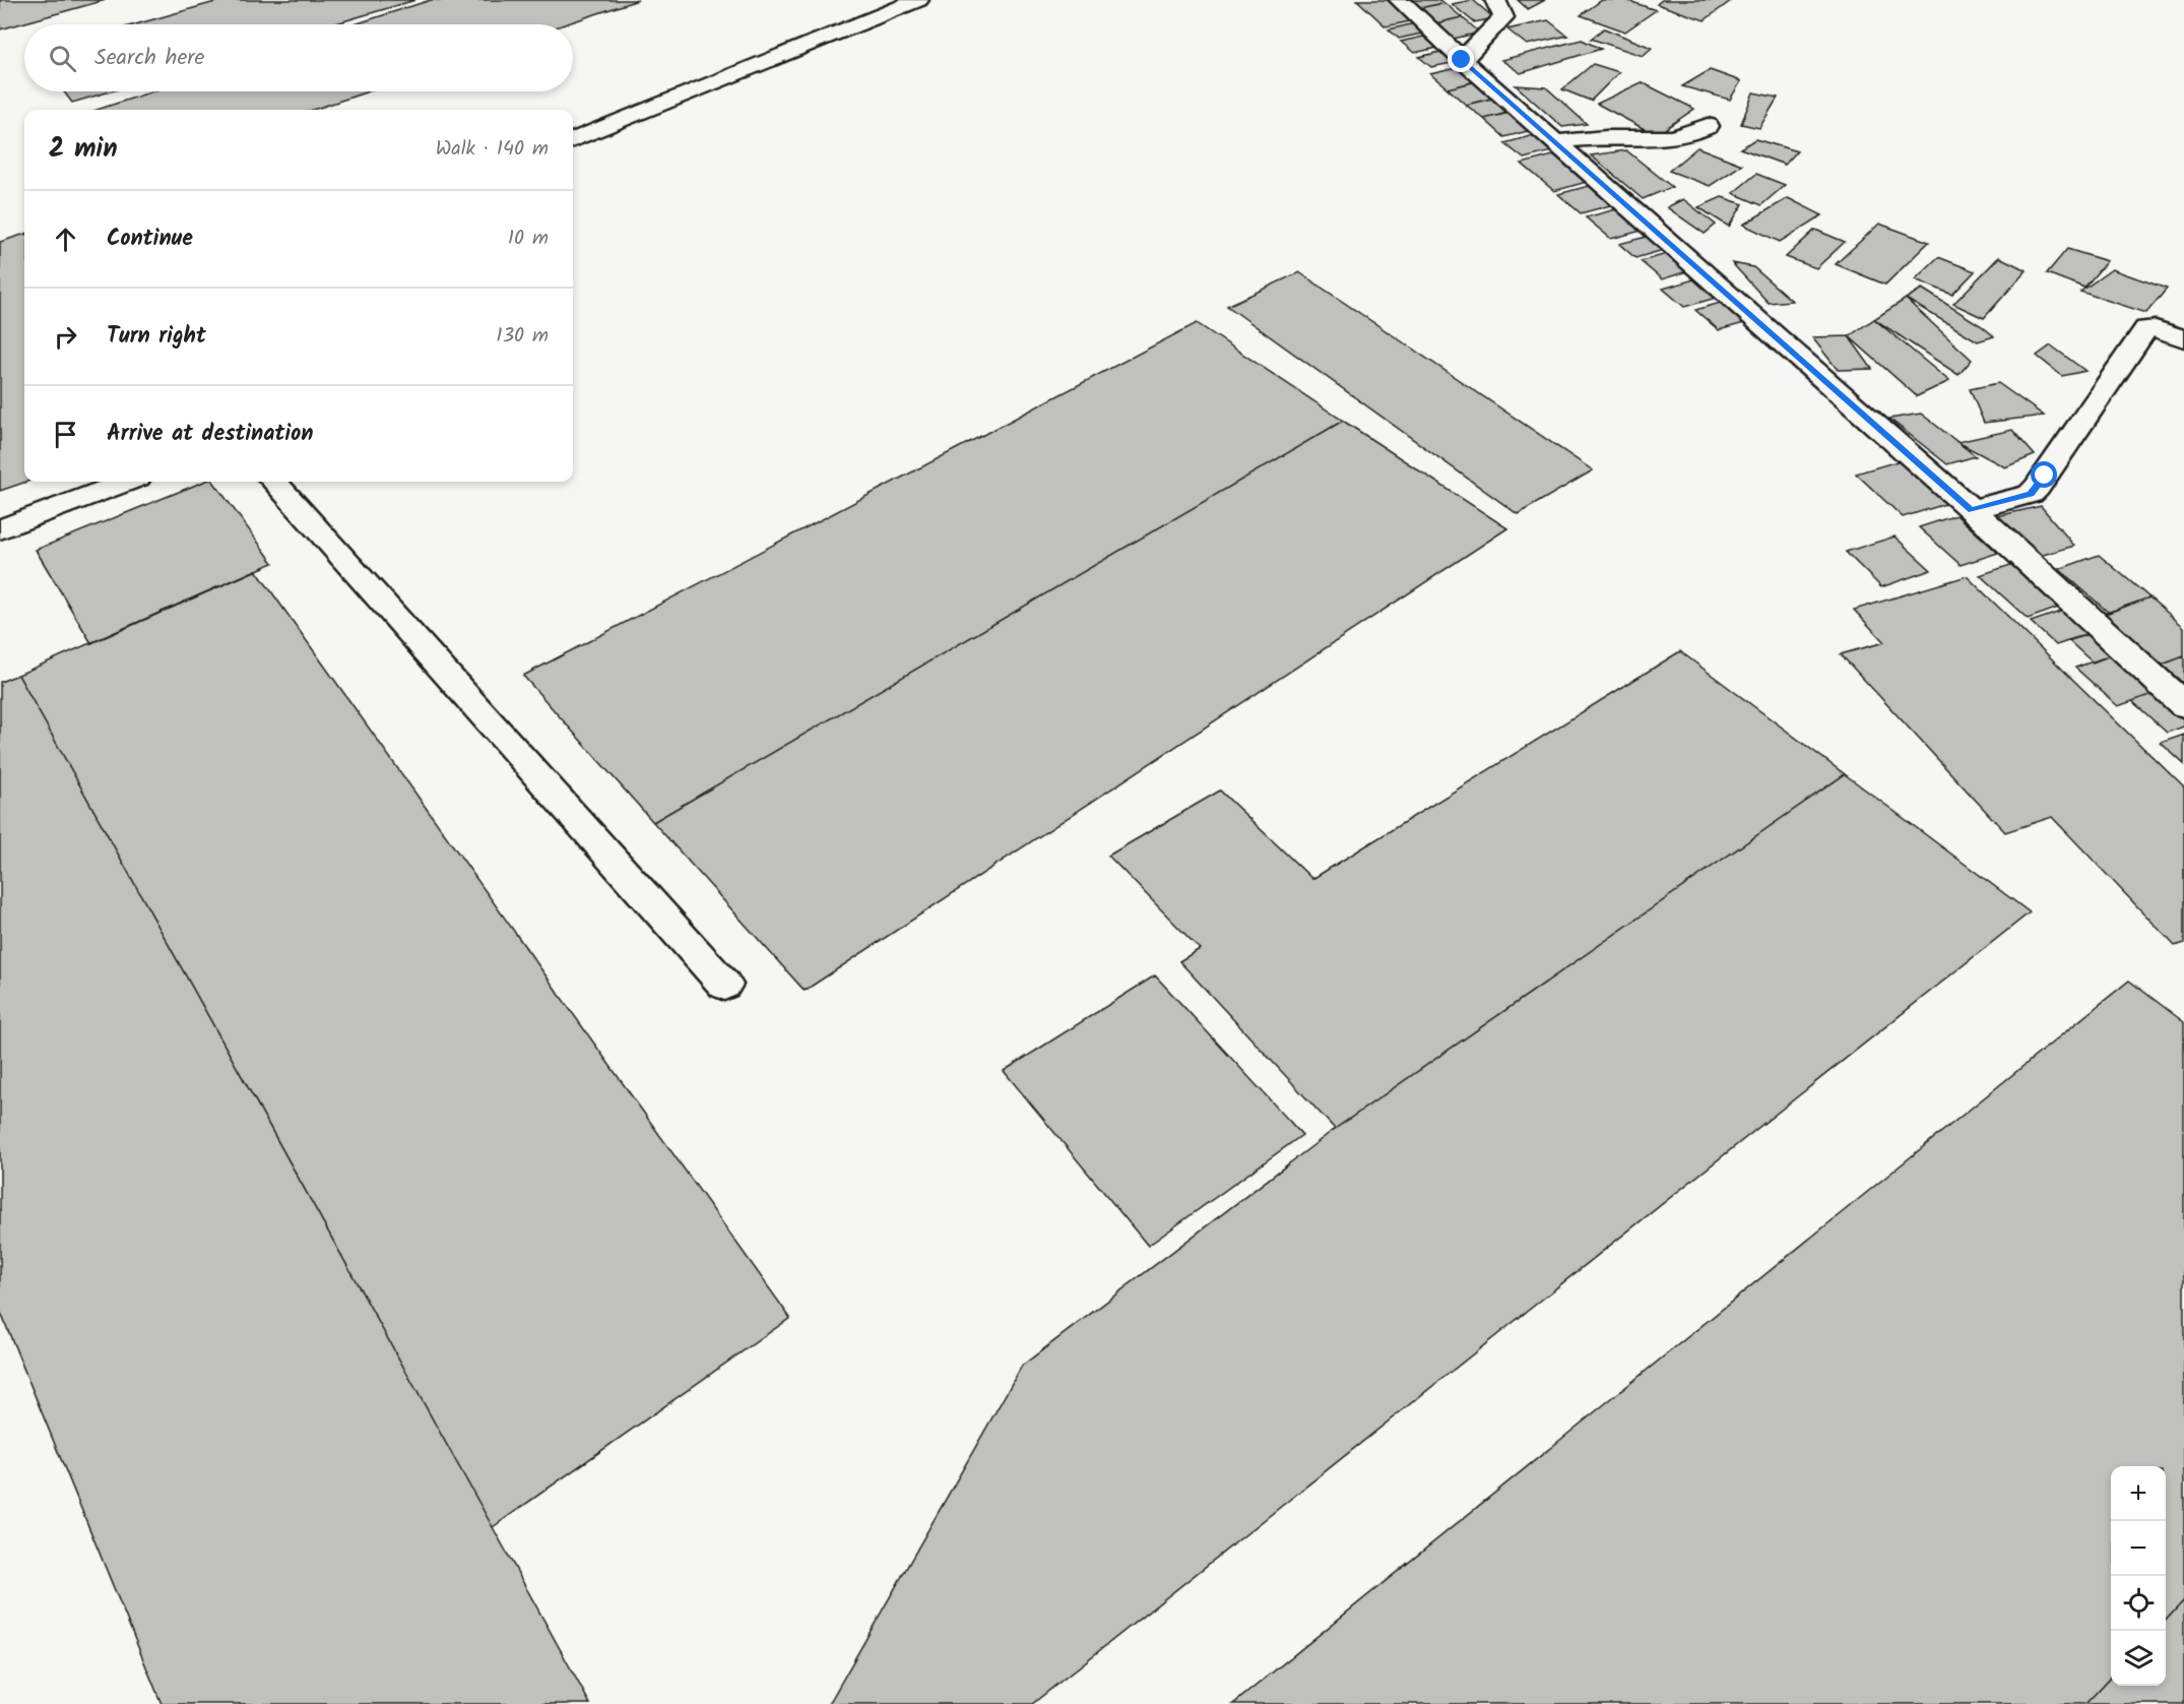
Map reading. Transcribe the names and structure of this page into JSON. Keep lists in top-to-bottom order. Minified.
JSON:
{"page":{"search":"Search here","heading":["2 min","Walk · 140 m"],"list":[["Continue","10 m"],["Turn right","130 m"],"Arrive at destination"],"map_buttons":["+","−"]}}
